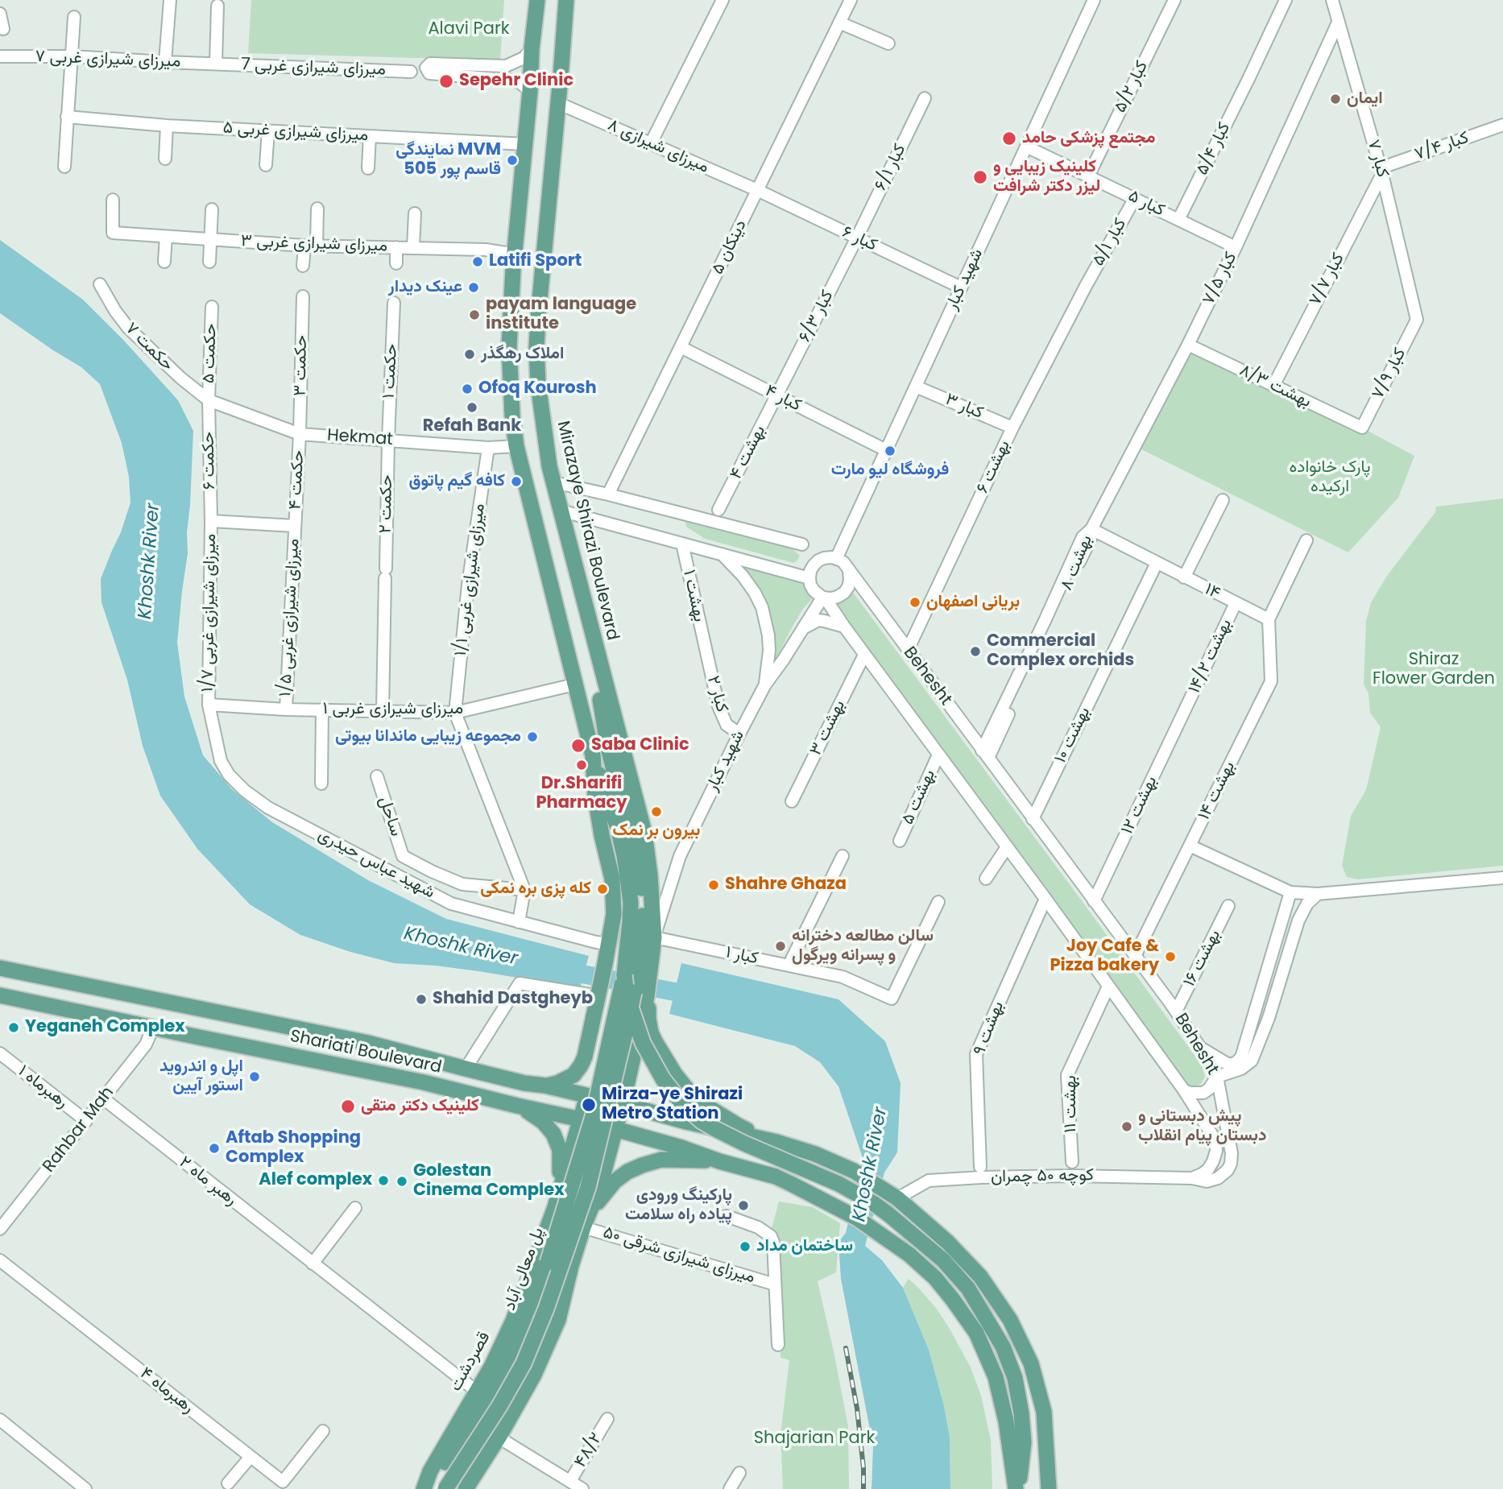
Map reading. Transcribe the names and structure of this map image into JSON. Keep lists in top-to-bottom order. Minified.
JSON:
{"streets":{"main road":["Mirazaye Shirazi Boulevard","Shariati Boulevard","پل معالی آباد","قصردشت"],"street":["۷ میرزای شیرازی غربی","میرزای شیرازی غربی 7","۵/۲ کبار","۵ میرزای شیرازی غربی","۸ میرزای شیرازی","۷/۴ کبار","۵/۴ کبار","۷ کبار","۶/۱ کبار","۵ کبار","۶ کبار","۵/۱ کبار","۳ میرزای شیرازی غربی","۵ دینکان","۷/۵ کبار","شهید کبار","۷/۷ کبار","۶/۳ کبار","۷ حکمت","۵ حکمت","۳ حکمت","۱ حکمت","۷/۹ کبار","بهشت ۸/۳","۴ کبار","۳ کبار","Hekmat","۴ بهشت","۶ حکمت","۶ بهشت","۴ حکمت","۲ حکمت","۸ بهشت","۱/۱ میرزای شیرازی غربی","۱۴","۱ بهشت","۱/۷ میرزای شیرازی غربی","۱/۵ میرزای شیرازی غربی","۱۴/۲ بهشت","Behesht","۲ کبار","۱ میرزای شیرازی غربی","۳ بهشت","۱۰ بهشت","۱۴ بهشت","۵ بهشت","۱۲ بهشت","ساحل","شهید عباس حیدری","۱ کبار","۱۶ بهشت","۹ بهشت","۱ رهبرماه","۱۱ بهشت","Rahbar Mah","کوچه ۵۰ چمران","۲ رهبر ماه","۵۰ میرزای شیرازی شرقی","۴ رهبرماه","۴۸/۲"]},"crossings":[["۷ میرزای شیرازی غربی","میرزای شیرازی غربی 7"],["۵/۲ کبار","۵ کبار"],["۸ میرزای شیرازی","۶ کبار"],["۸ میرزای شیرازی","۵ دینکان"],["۸ میرزای شیرازی","Mirazaye Shirazi Boulevard"],["۷/۴ کبار","۷ کبار"],["۷/۴ کبار","۷/۷ کبار"],["۵/۴ کبار","۵ کبار"],["۷ کبار","۷/۵ کبار"],["۷ کبار","۷/۷ کبار"],["۷ کبار","۷/۹ کبار"],["۶/۱ کبار","۶ کبار"],["۶/۱ کبار","۶/۳ کبار"],["۵ کبار","۵/۱ کبار"],["۵ کبار","۷/۵ کبار"],["۵ کبار","شهید کبار"],["۶ کبار","۵ دینکان"],["۶ کبار","شهید کبار"],["۶ کبار","۶/۳ کبار"],["۵/۱ کبار","۶ بهشت"],["۵ دینکان","۴ کبار"],["۷/۵ کبار","بهشت ۸/۳"],["۷/۵ کبار","۸ بهشت"],["۷/۵ کبار","۱۴"],["شهید کبار","۴ کبار"],["شهید کبار","۳ کبار"],["شهید کبار","Mirazaye Shirazi Boulevard"],["شهید کبار","Behesht"],["شهید کبار","۲ کبار"],["شهید کبار","۱ کبار"],["۷/۷ کبار","بهشت ۸/۳"],["۶/۳ کبار","۴ کبار"],["۶/۳ کبار","۴ بهشت"],["۷ حکمت","۵ حکمت"],["۷ حکمت","Hekmat"],["۷ حکمت","۶ حکمت"],["۵ حکمت","Hekmat"],["۵ حکمت","۶ حکمت"],["۳ حکمت","Hekmat"],["۳ حکمت","۴ حکمت"],["۱ حکمت","Hekmat"],["۱ حکمت","۲ حکمت"],["۷/۹ کبار","بهشت ۸/۳"],["۴ کبار","۴ بهشت"],["۳ کبار","۶ بهشت"],["Hekmat","۶ حکمت"],["Hekmat","۴ حکمت"],["Hekmat","۲ حکمت"],["Hekmat","۱/۱ میرزای شیرازی غربی"],["۶ حکمت","۱/۷ میرزای شیرازی غربی"],["۶ بهشت","Behesht"],["۴ حکمت","۱/۵ میرزای شیرازی غربی"],["۲ حکمت","۱ میرزای شیرازی غربی"],["Mirazaye Shirazi Boulevard","۱ کبار"],["Mirazaye Shirazi Boulevard","پل معالی آباد"],["۸ بهشت","۱۴"],["۸ بهشت","Behesht"],["۱/۱ میرزای شیرازی غربی","۱ میرزای شیرازی غربی"],["۱۴","۱۴/۲ بهشت"],["۱۴","۱۰ بهشت"],["۱۴","۱۴ بهشت"],["۱ بهشت","۲ کبار"],["۱/۷ میرزای شیرازی غربی","۱ میرزای شیرازی غربی"],["۱/۷ میرزای شیرازی غربی","شهید عباس حیدری"],["۱/۵ میرزای شیرازی غربی","۱ میرزای شیرازی غربی"],["۱۴/۲ بهشت","۱۲ بهشت"],["Behesht","۳ بهشت"],["Behesht","۱۰ بهشت"],["Behesht","۱۴ بهشت"],["Behesht","۵ بهشت"],["Behesht","۱۲ بهشت"],["Behesht","۱۶ بهشت"],["Behesht","۹ بهشت"],["Behesht","۱۱ بهشت"],["Behesht","کوچه ۵۰ چمران"],["۱ میرزای شیرازی غربی","شهید عباس حیدری"],["Shariati Boulevard","Rahbar Mah"],["Shariati Boulevard","قصردشت"],["۱ رهبرماه","Rahbar Mah"],["Rahbar Mah","۲ رهبر ماه"],["۲ رهبر ماه","قصردشت"],["پل معالی آباد","قصردشت"]],"water":["Khoshk River"],"parks":["Alavi Park","پارک خانواده ارکیده","Shiraz Flower Garden","Shajarian Park"],"places":["Sepehr Clinic","ایمان","مجتمع پزشکی حامد","نمایندگی MVM 505 قاسم پور","کلینیک زیبایی و لیزر دکتر شرافت","Latifi Sport","عینک دیدار","payam language institute","املاک رهگذر","Ofoq Kourosh","Refah Bank","فروشگاه لیو مارت","کافه گیم پاتوق","بریانی اصفهان","Commercial Complex orchids","مجموعه زیبایی ماندانا بیوتی","Saba Clinic","Dr.Sharifi Pharmacy","بیرون بر نمک","Shahre Ghaza","کله پزی بره نمکی","سالن مطالعه دخترانه و پسرانه ویرگول","Joy Cafe & Pizza bakery","Shahid Dastgheyb","Yeganeh Complex","اپل و اندروید استور آیین","Mirza-ye Shirazi Metro Station","کلینیک دکتر متقی","پیش دبستانی و دبستان پیام انقلاب","Aftab Shopping Complex","Alef complex","Golestan Cinema Complex","پارکینگ ورودی پیاده راه سلامت","ساختمان مداد"]}
